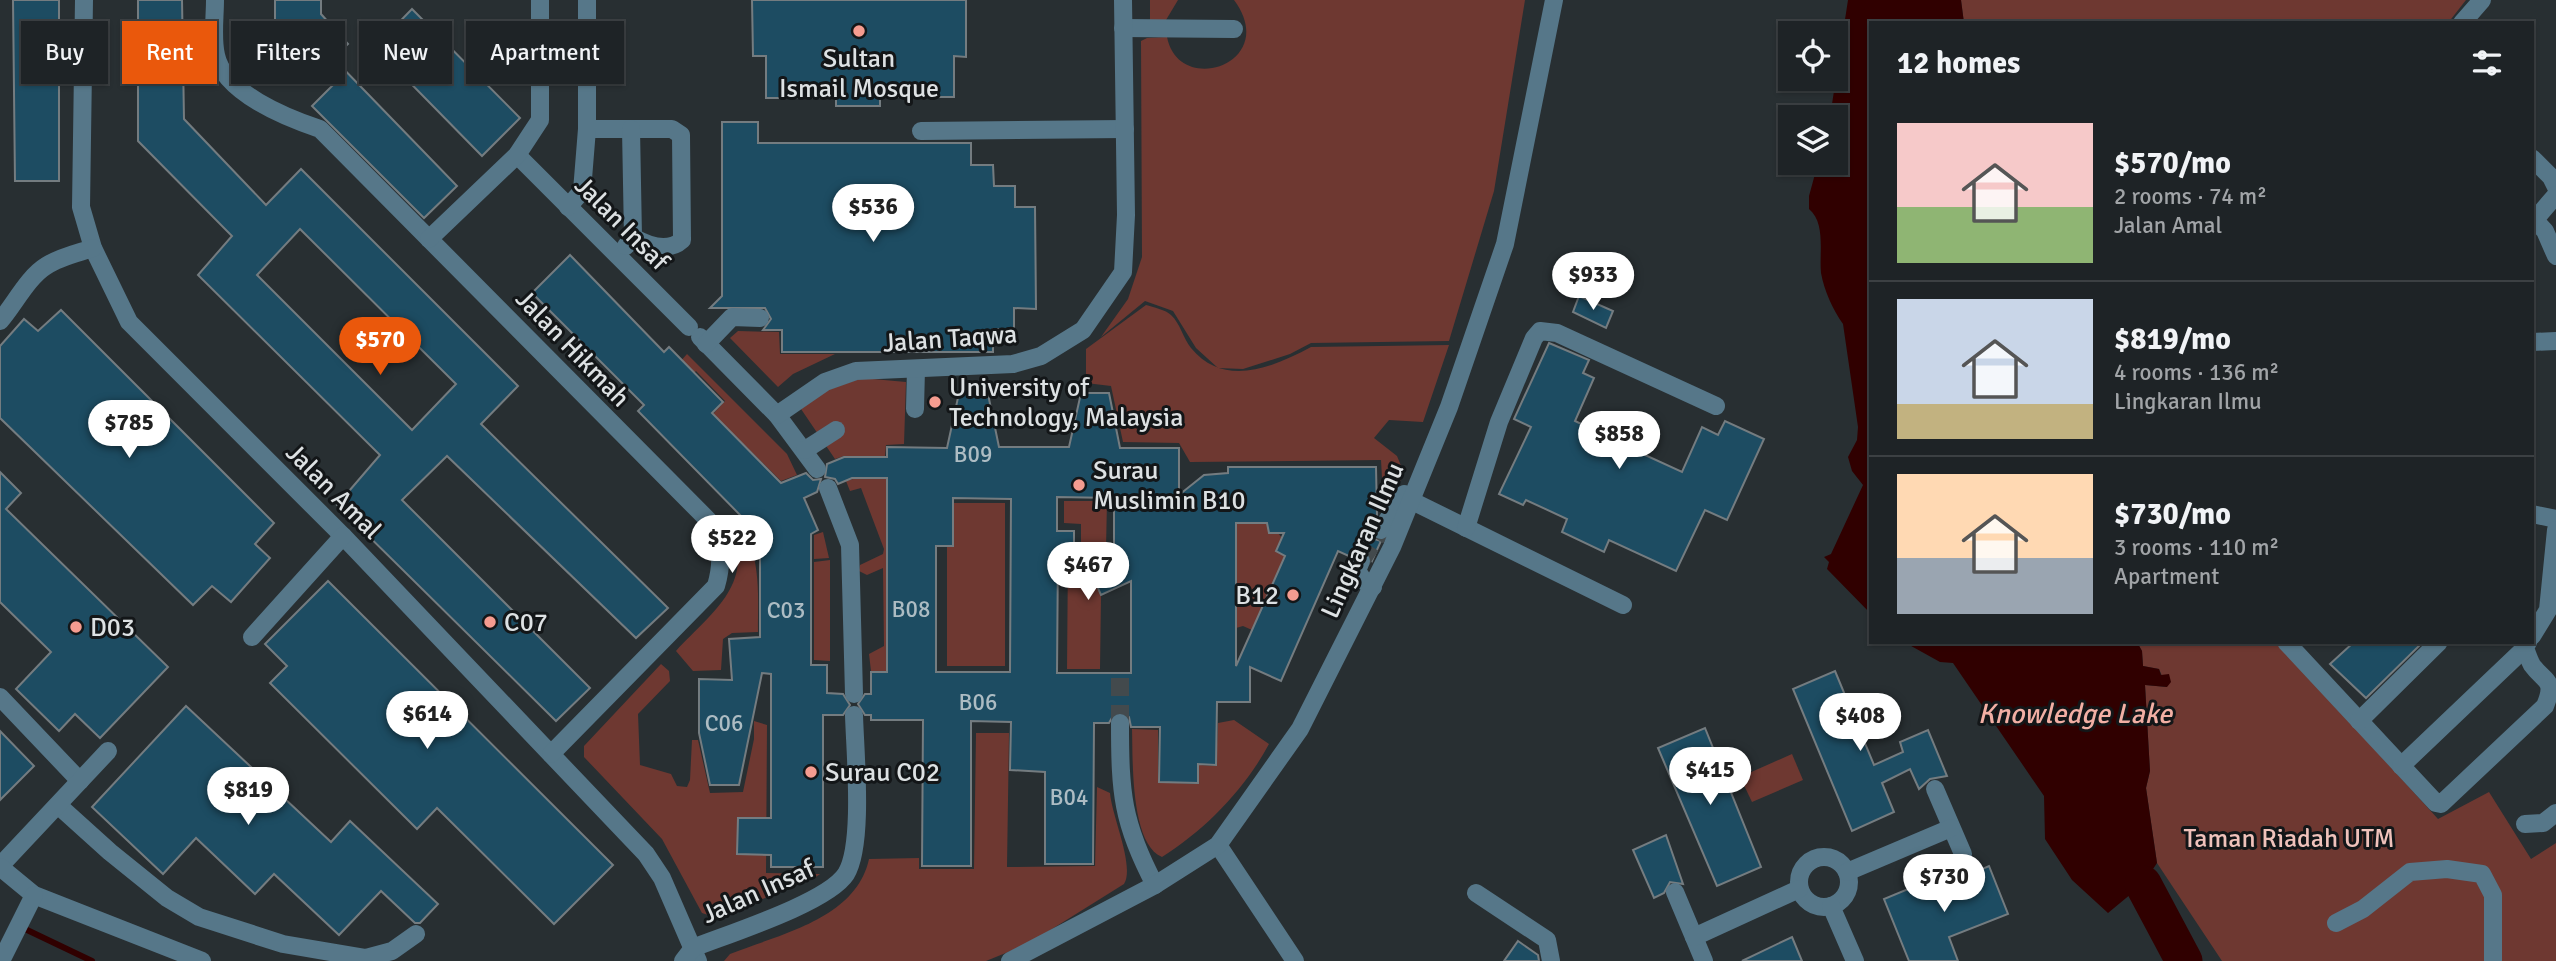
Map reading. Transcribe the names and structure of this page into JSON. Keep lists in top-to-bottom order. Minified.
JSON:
{"streets":{"street":["Jalan Insaf","Jalan Taqwa","Jalan Hikmah","Jalan Amal","Lingkaran Ilmu"]},"crossings":[["Jalan Insaf","Jalan Taqwa"],["Jalan Insaf","Jalan Amal"],["Jalan Hikmah","Jalan Amal"]],"water":["Knowledge Lake"],"parks":["Taman Riadah UTM"],"places":["Sultan Ismail Mosque","University of Technology, Malaysia","Surau Muslimin B10","B12","C07","D03","Surau C02"],"house_numbers":["B09","B08","C03","B06","C06","B04"],"page":{"chip":["Buy","Rent","Filters","New","Apartment"],"heading":"12 homes","list":[{"name":"$570/mo","note":"2 rooms · 74 m² · Jalan Amal"},{"name":"$819/mo","note":"4 rooms · 136 m² · Lingkaran Ilmu"},{"name":"$730/mo","note":"3 rooms · 110 m² · Apartment"}],"price":["$536","$933","$570","$785","$858","$522","$467","$614","$408","$415","$819","$730"]}}
